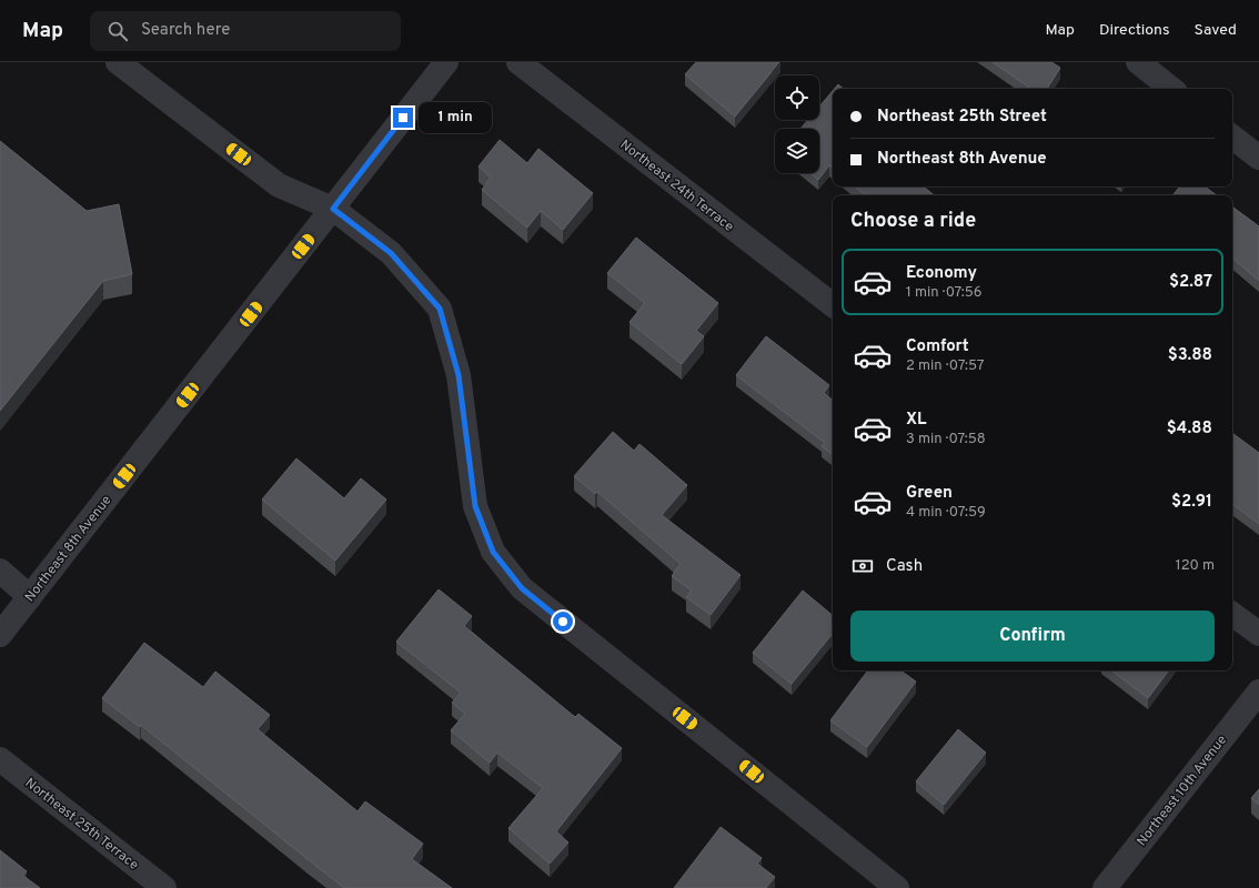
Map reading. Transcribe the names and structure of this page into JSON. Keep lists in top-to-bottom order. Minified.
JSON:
{"streets":{"street":["Northeast 24th Terrace","Northeast 8th Avenue","Northeast 10th Avenue","Northeast 25th Terrace"]},"page":{"header":"Map","search":"Search here","nav":["Map","Directions","Saved"],"banner":["Northeast 25th Street","Northeast 8th Avenue"],"bubble":"1 min","heading":"Choose a ride","list":[{"name":"Economy","note":"1 min · 07:56","value":"$2.87"},{"name":"Comfort","note":"2 min · 07:57","value":"$3.88"},{"name":"XL","note":"3 min · 07:58","value":"$4.88"},{"name":"Green","note":"4 min · 07:59","value":"$2.91"}],"pay":["Cash","120 m"],"buttons":"Confirm"}}
